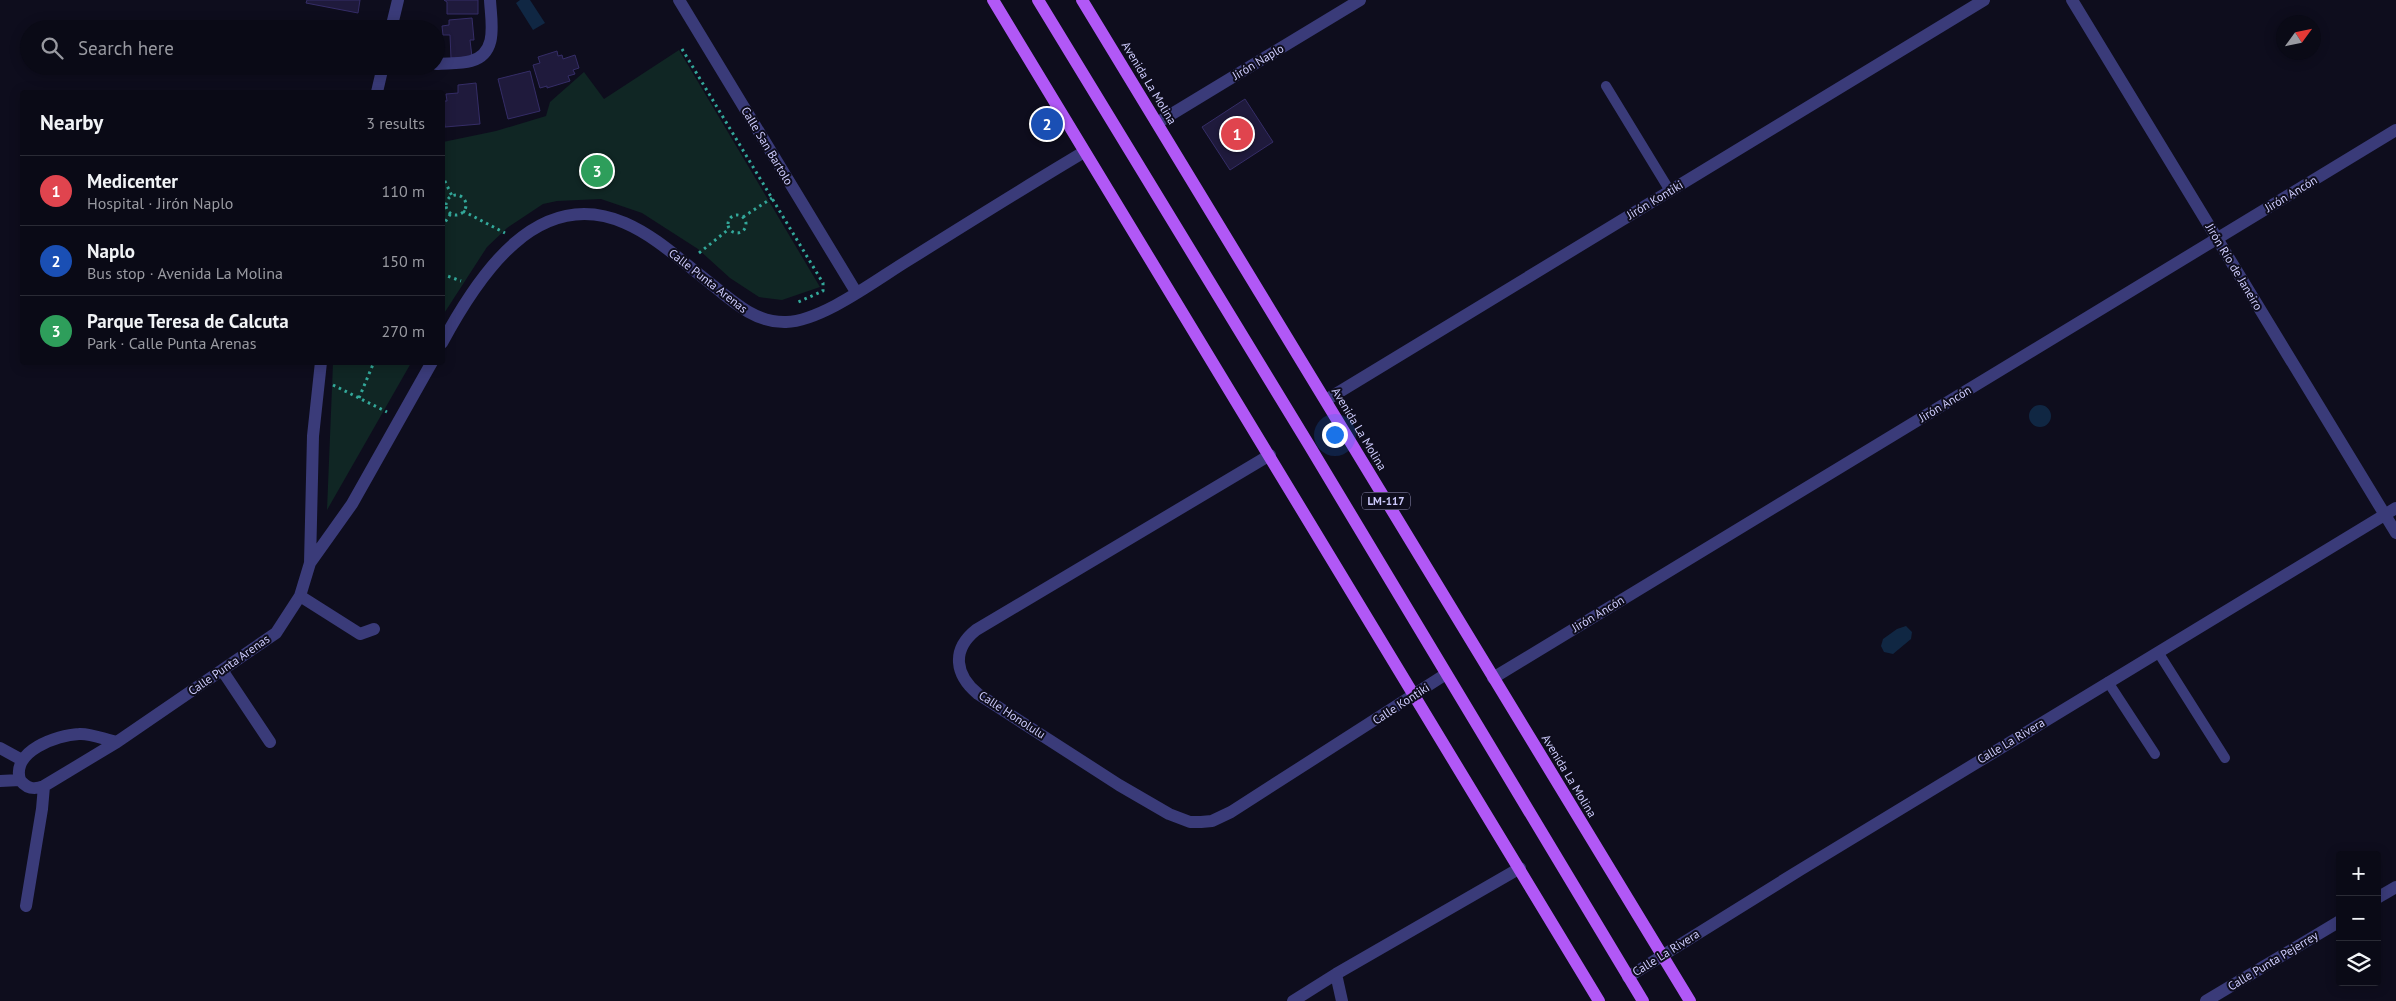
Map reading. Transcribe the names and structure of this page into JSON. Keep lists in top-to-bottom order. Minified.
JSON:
{"streets":{"main road":["Avenida La Molina","LM-117"],"street":["Jirón Naplo","Calle San Bartolo","Jirón Ancón","Jirón Kontiki","Jirón Río de Janeiro","Calle Punta Arenas","Calle Kontiki","Calle Honolulu","Calle La Rivera","Calle Punta Pejerrey"]},"crossings":[["Jirón Naplo","Avenida La Molina"],["Avenida La Molina","Jirón Ancón"],["Avenida La Molina","Jirón Kontiki"],["Avenida La Molina","Calle La Rivera"],["Calle San Bartolo","Calle Punta Arenas"],["Jirón Ancón","Jirón Río de Janeiro"],["Jirón Río de Janeiro","Calle La Rivera"],["LM-117","Calle Kontiki"],["LM-117","Calle La Rivera"],["Calle Kontiki","Calle Honolulu"]],"north":"top right","page":{"search":"Search here","heading":["Nearby","3 results"],"pins":["2","1","3"],"list":[{"mark":"1","name":"Medicenter","note":"Hospital · Jirón Naplo","value":"110 m"},{"mark":"2","name":"Naplo","note":"Bus stop · Avenida La Molina","value":"150 m"},{"mark":"3","name":"Parque Teresa de Calcuta","note":"Park · Calle Punta Arenas","value":"270 m"}],"map_buttons":["+","−"]}}
